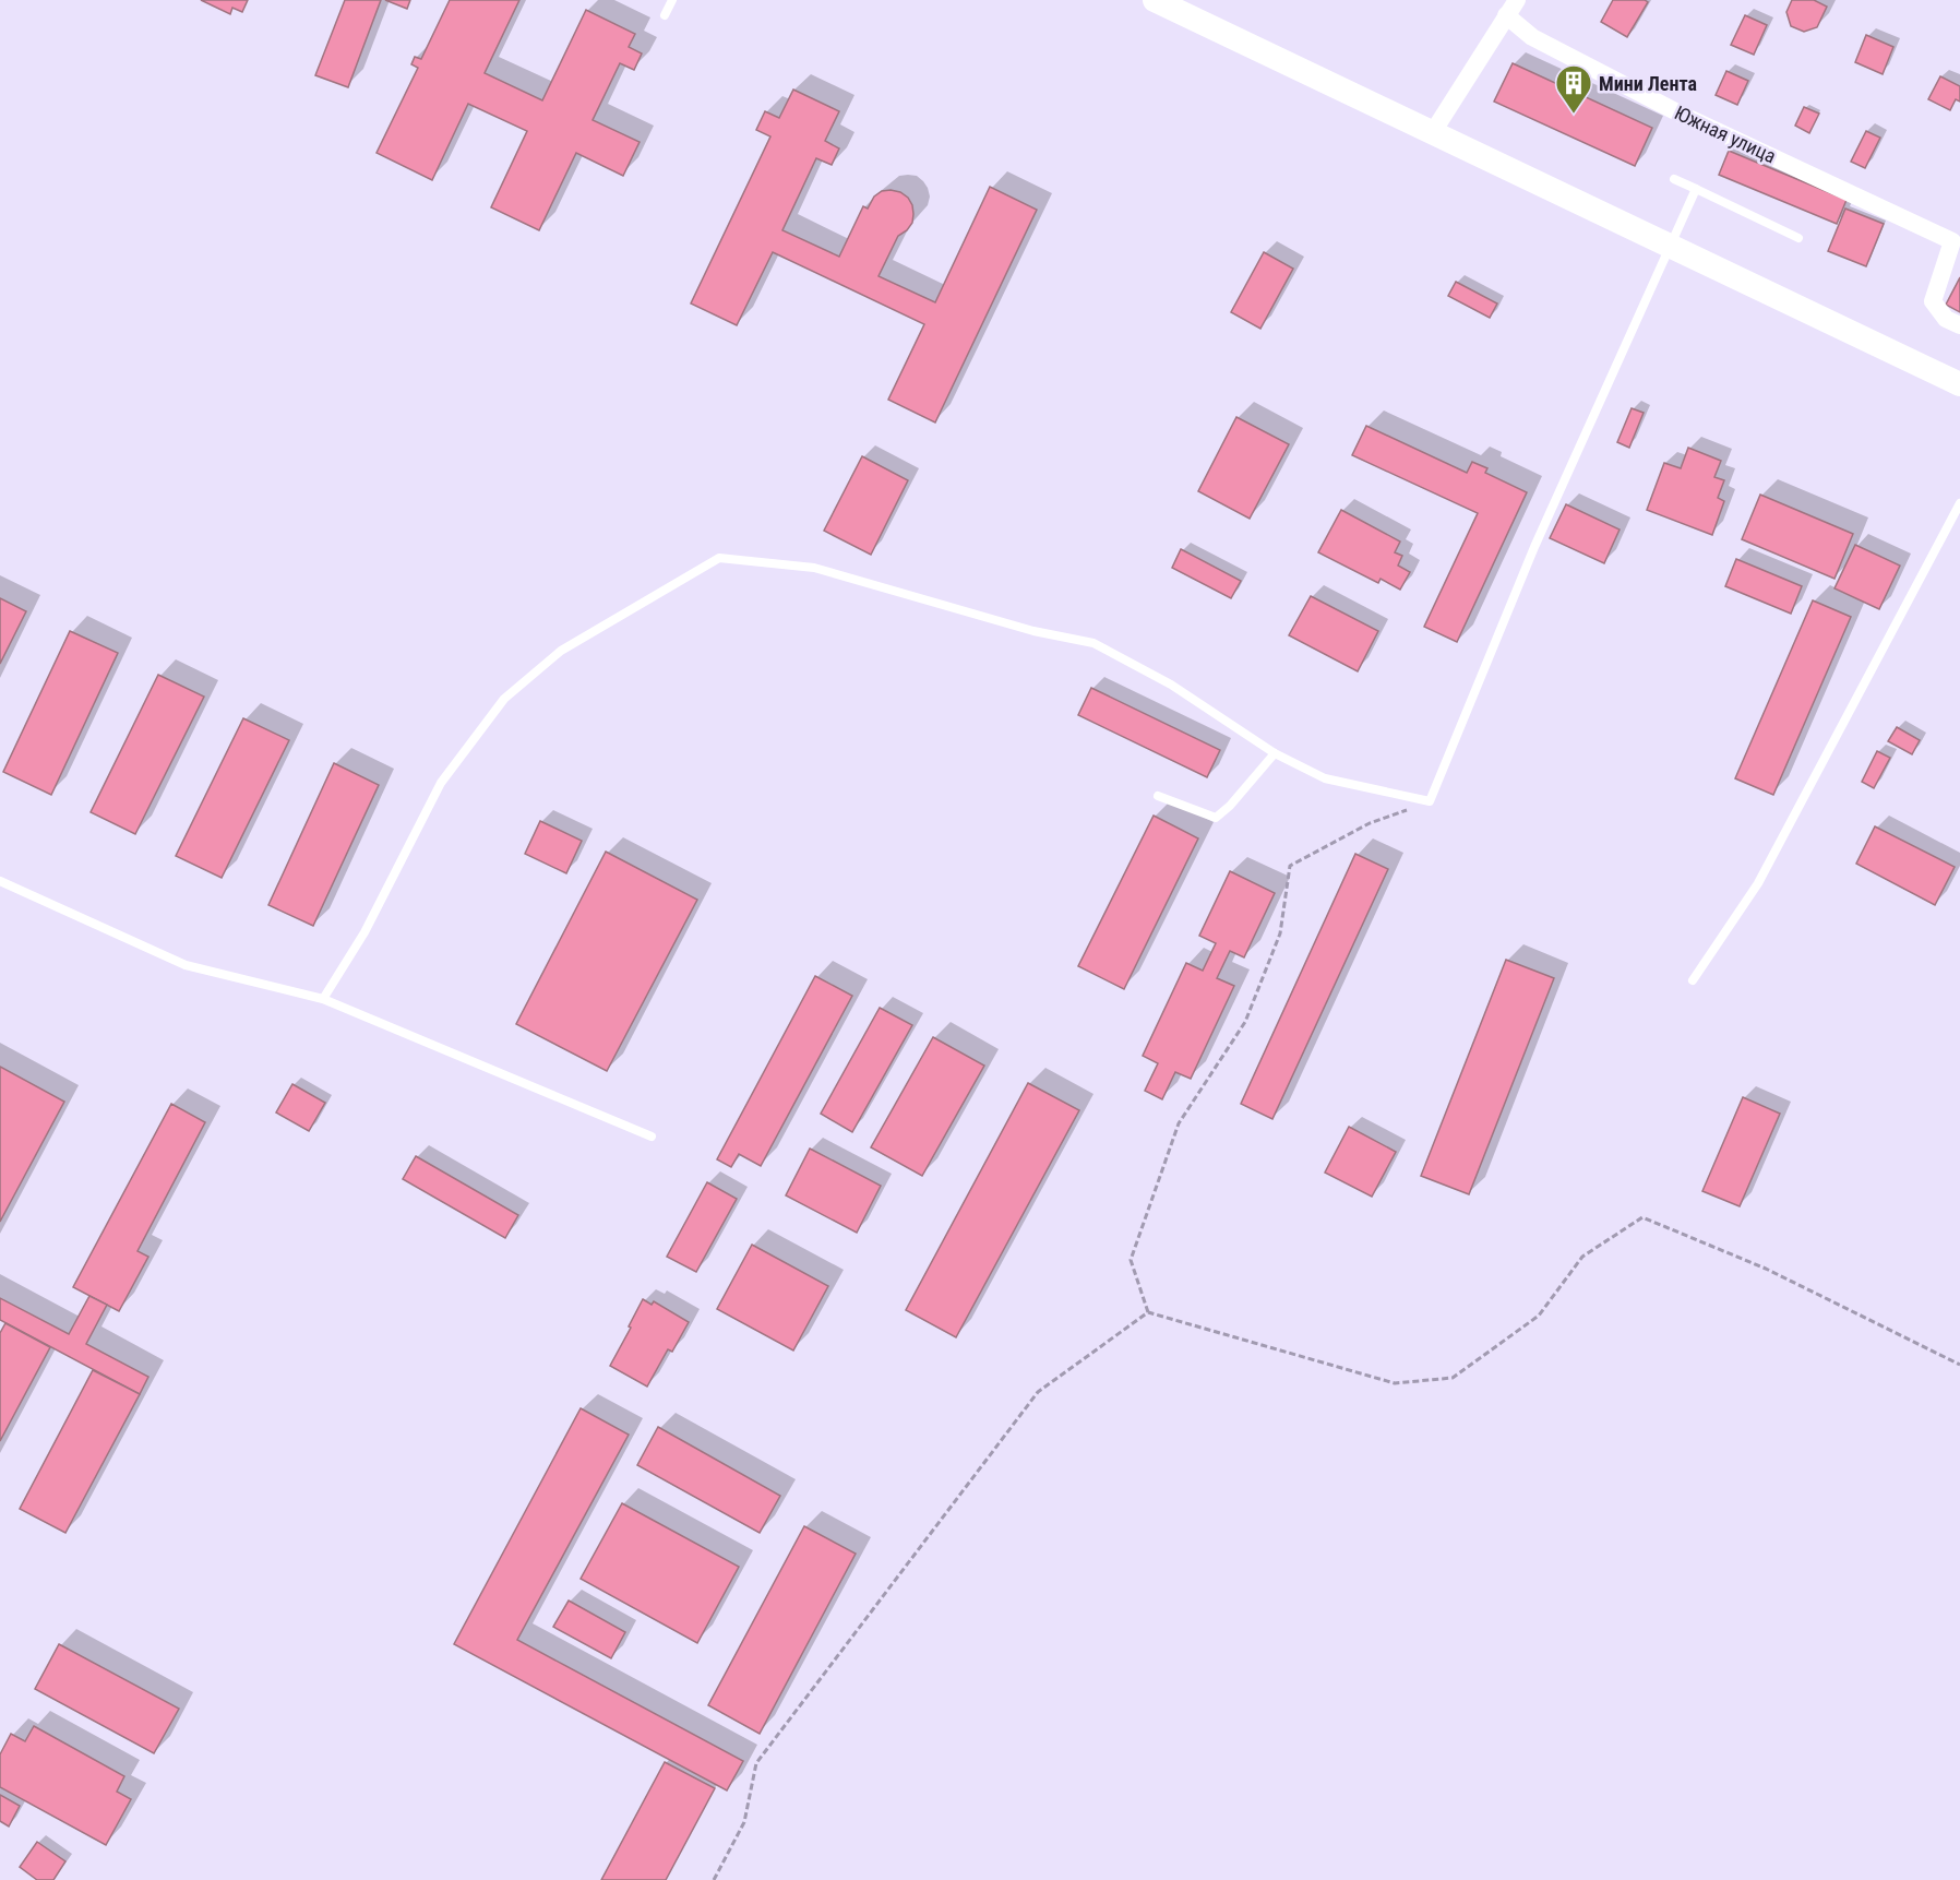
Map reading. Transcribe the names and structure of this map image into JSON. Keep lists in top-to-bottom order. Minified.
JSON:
{"streets":{"street":["Южная улица"]},"places":{"building":["Мини Лента"]}}
